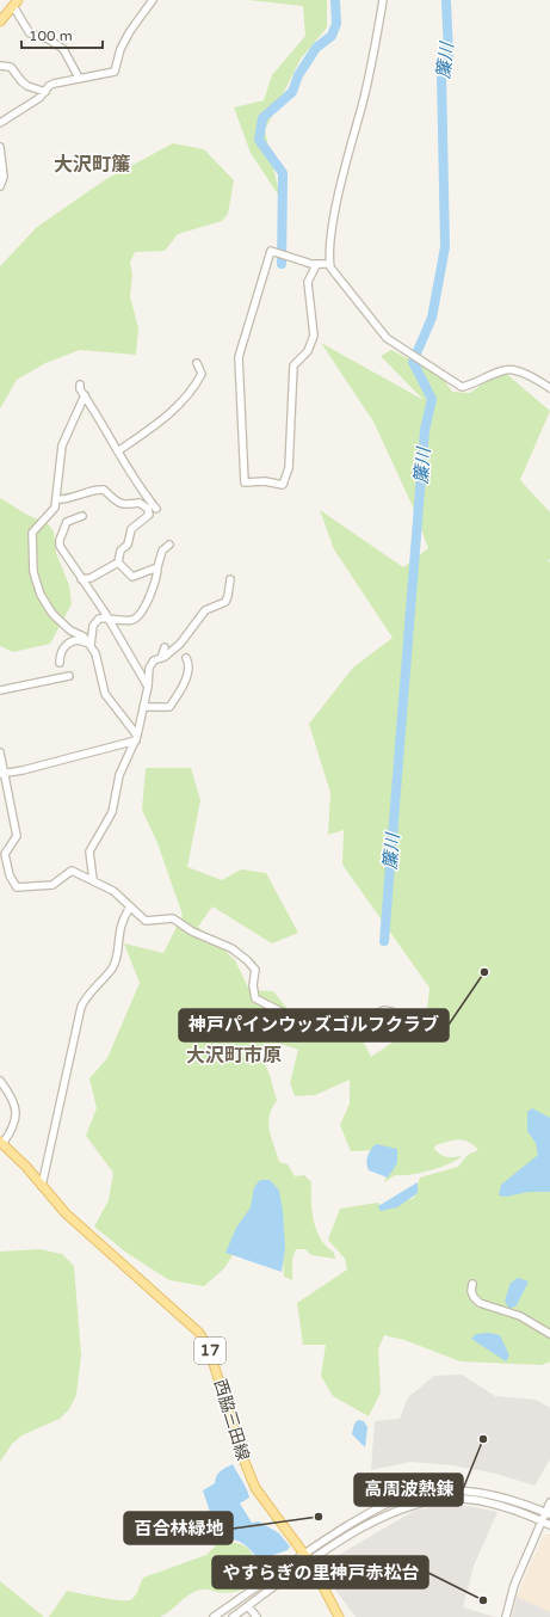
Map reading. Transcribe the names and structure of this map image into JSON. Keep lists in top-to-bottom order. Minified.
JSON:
{"streets":{"main road":["17","西脇三田線"]},"districts":["大沢町簾","大沢町市原"],"water":["簾川"],"places":["神戸パインウッズゴルフクラブ","高周波熱錬","百合林緑地","やすらぎの里神戸赤松台"],"scale_bar":"100 m"}
